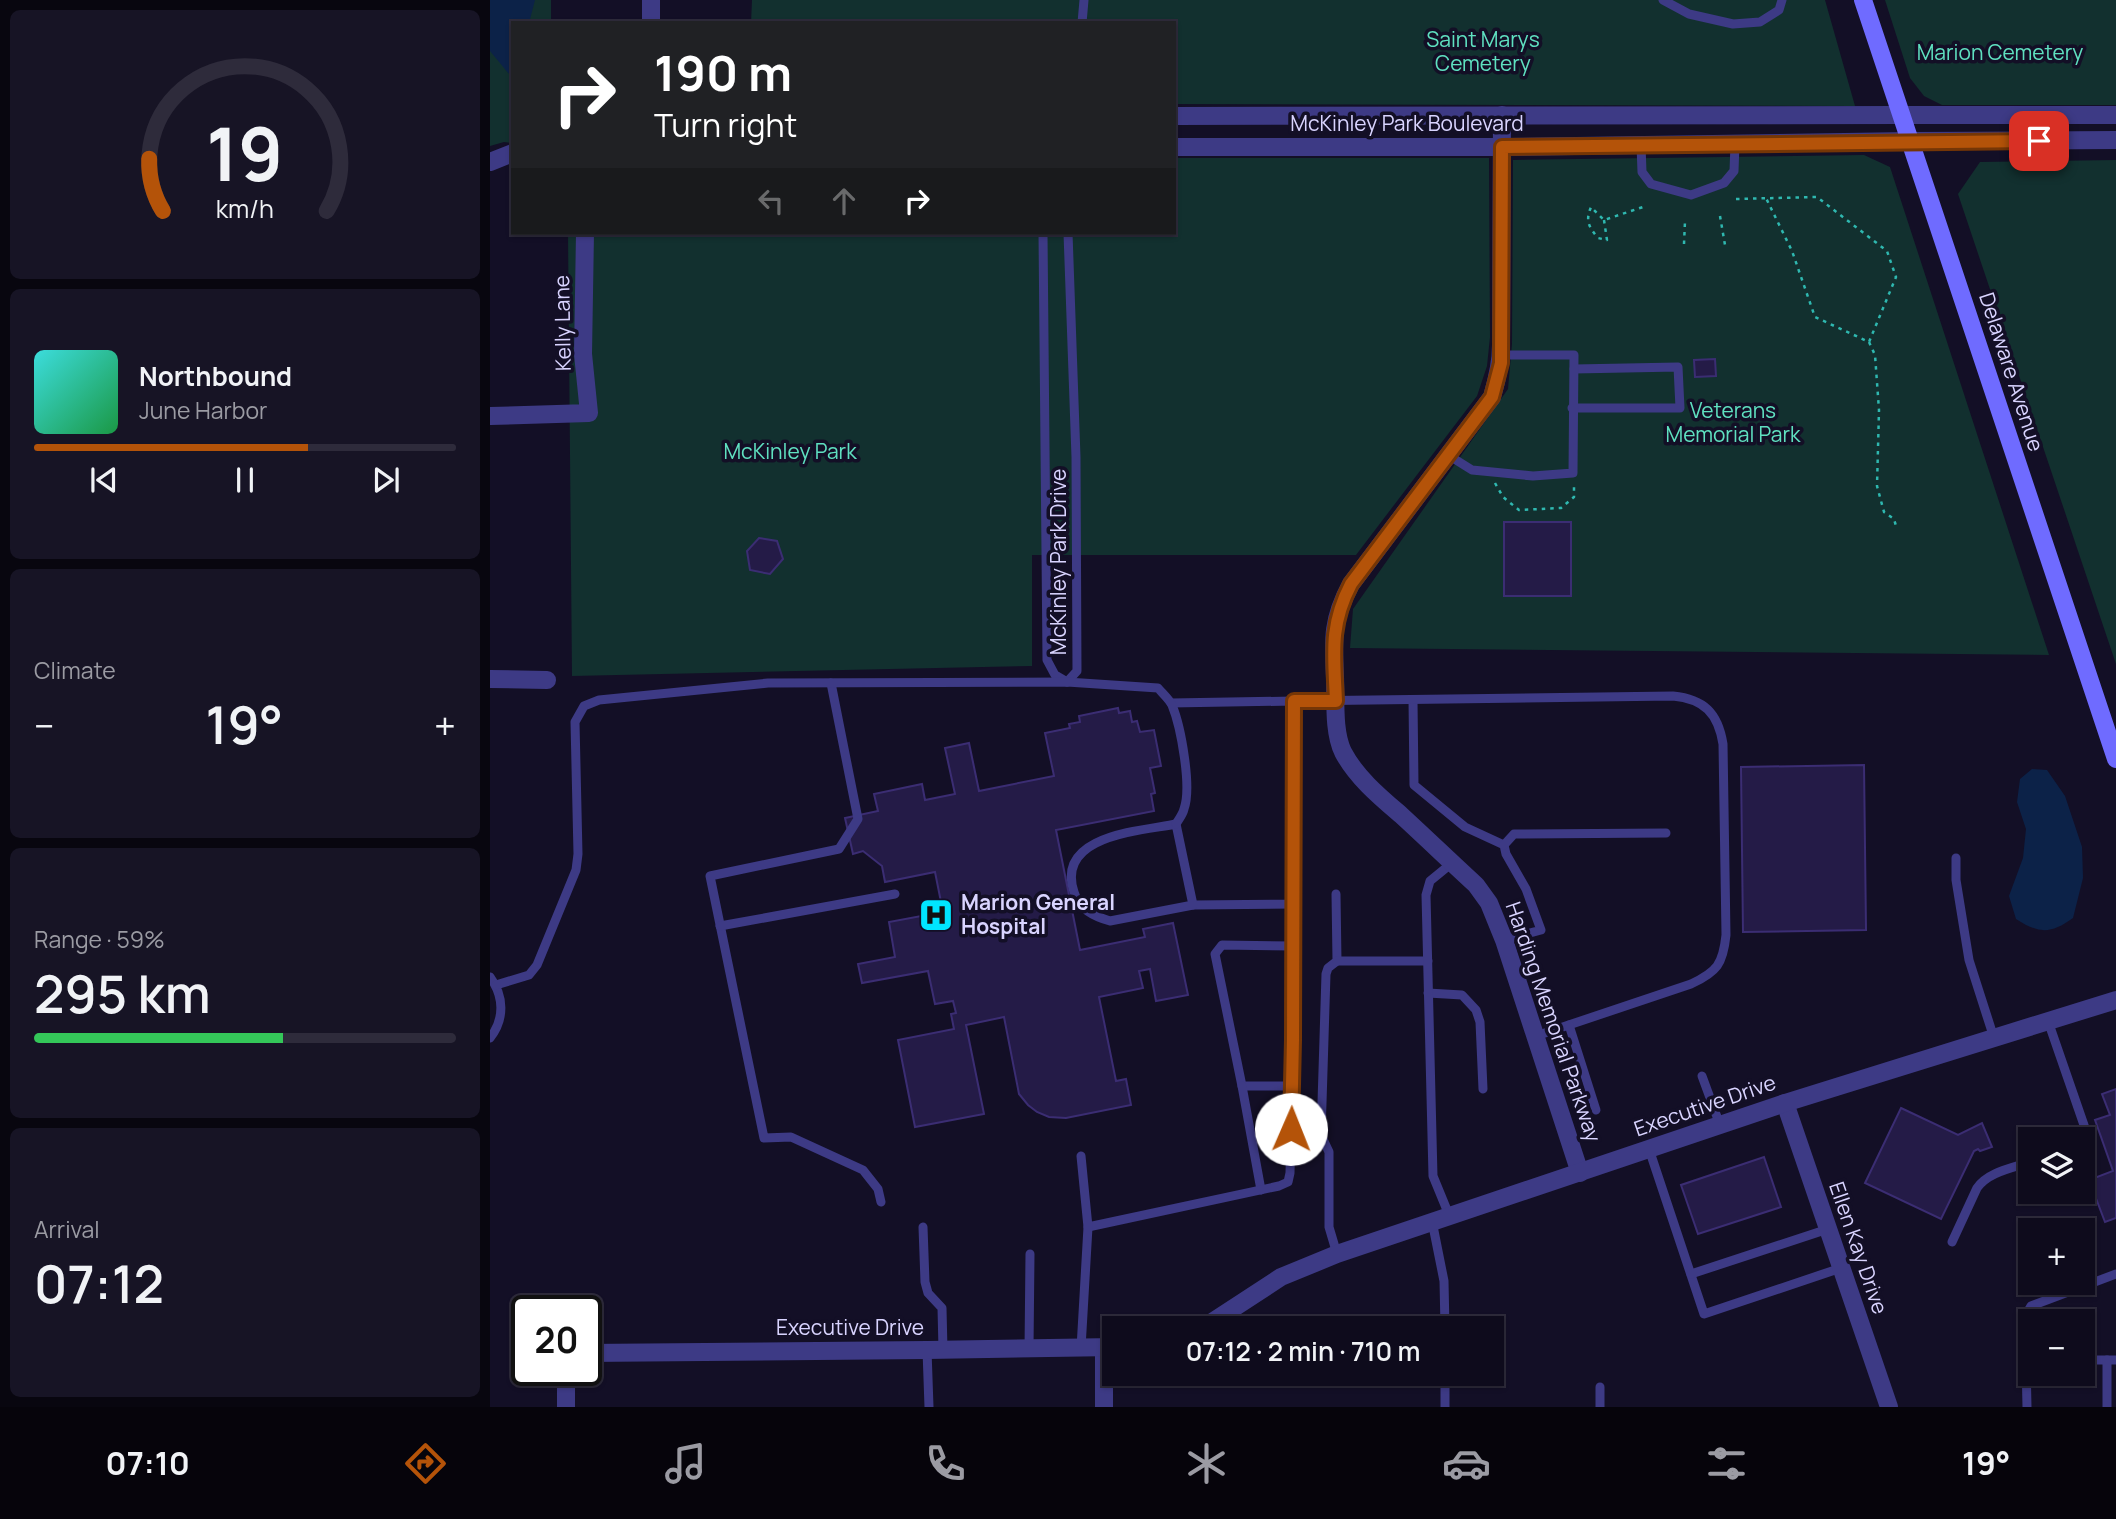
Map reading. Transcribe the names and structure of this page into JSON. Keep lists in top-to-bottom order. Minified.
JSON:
{"streets":{"main road":["Delaware Avenue"],"street":["McKinley Park Boulevard","Kelly Lane","Harding Memorial Parkway","Executive Drive","Ellen Kay Drive"],"lane":["McKinley Park Drive"]},"crossings":[["McKinley Park Boulevard","Delaware Avenue"],["McKinley Park Boulevard","Harding Memorial Parkway"],["Harding Memorial Parkway","Executive Drive"],["Executive Drive","Ellen Kay Drive"]],"parks":["Saint Marys Cemetery","Marion Cemetery","Veterans Memorial Park","McKinley Park"],"places":{"hospital":["Marion General Hospital"]},"page":{"turn":["190 m","Turn right"],"song":["Northbound","June Harbor"],"tile":["Climate",["Range · 59%","295 km"],["Arrival","07:12"]],"heat":["−","19°","+"],"map_buttons":["+","−"],"limit":"20","trip":"07:12 · 2 min · 710 m","tabs":["07:10","19°"],"gauge":["19","km/h"]}}
